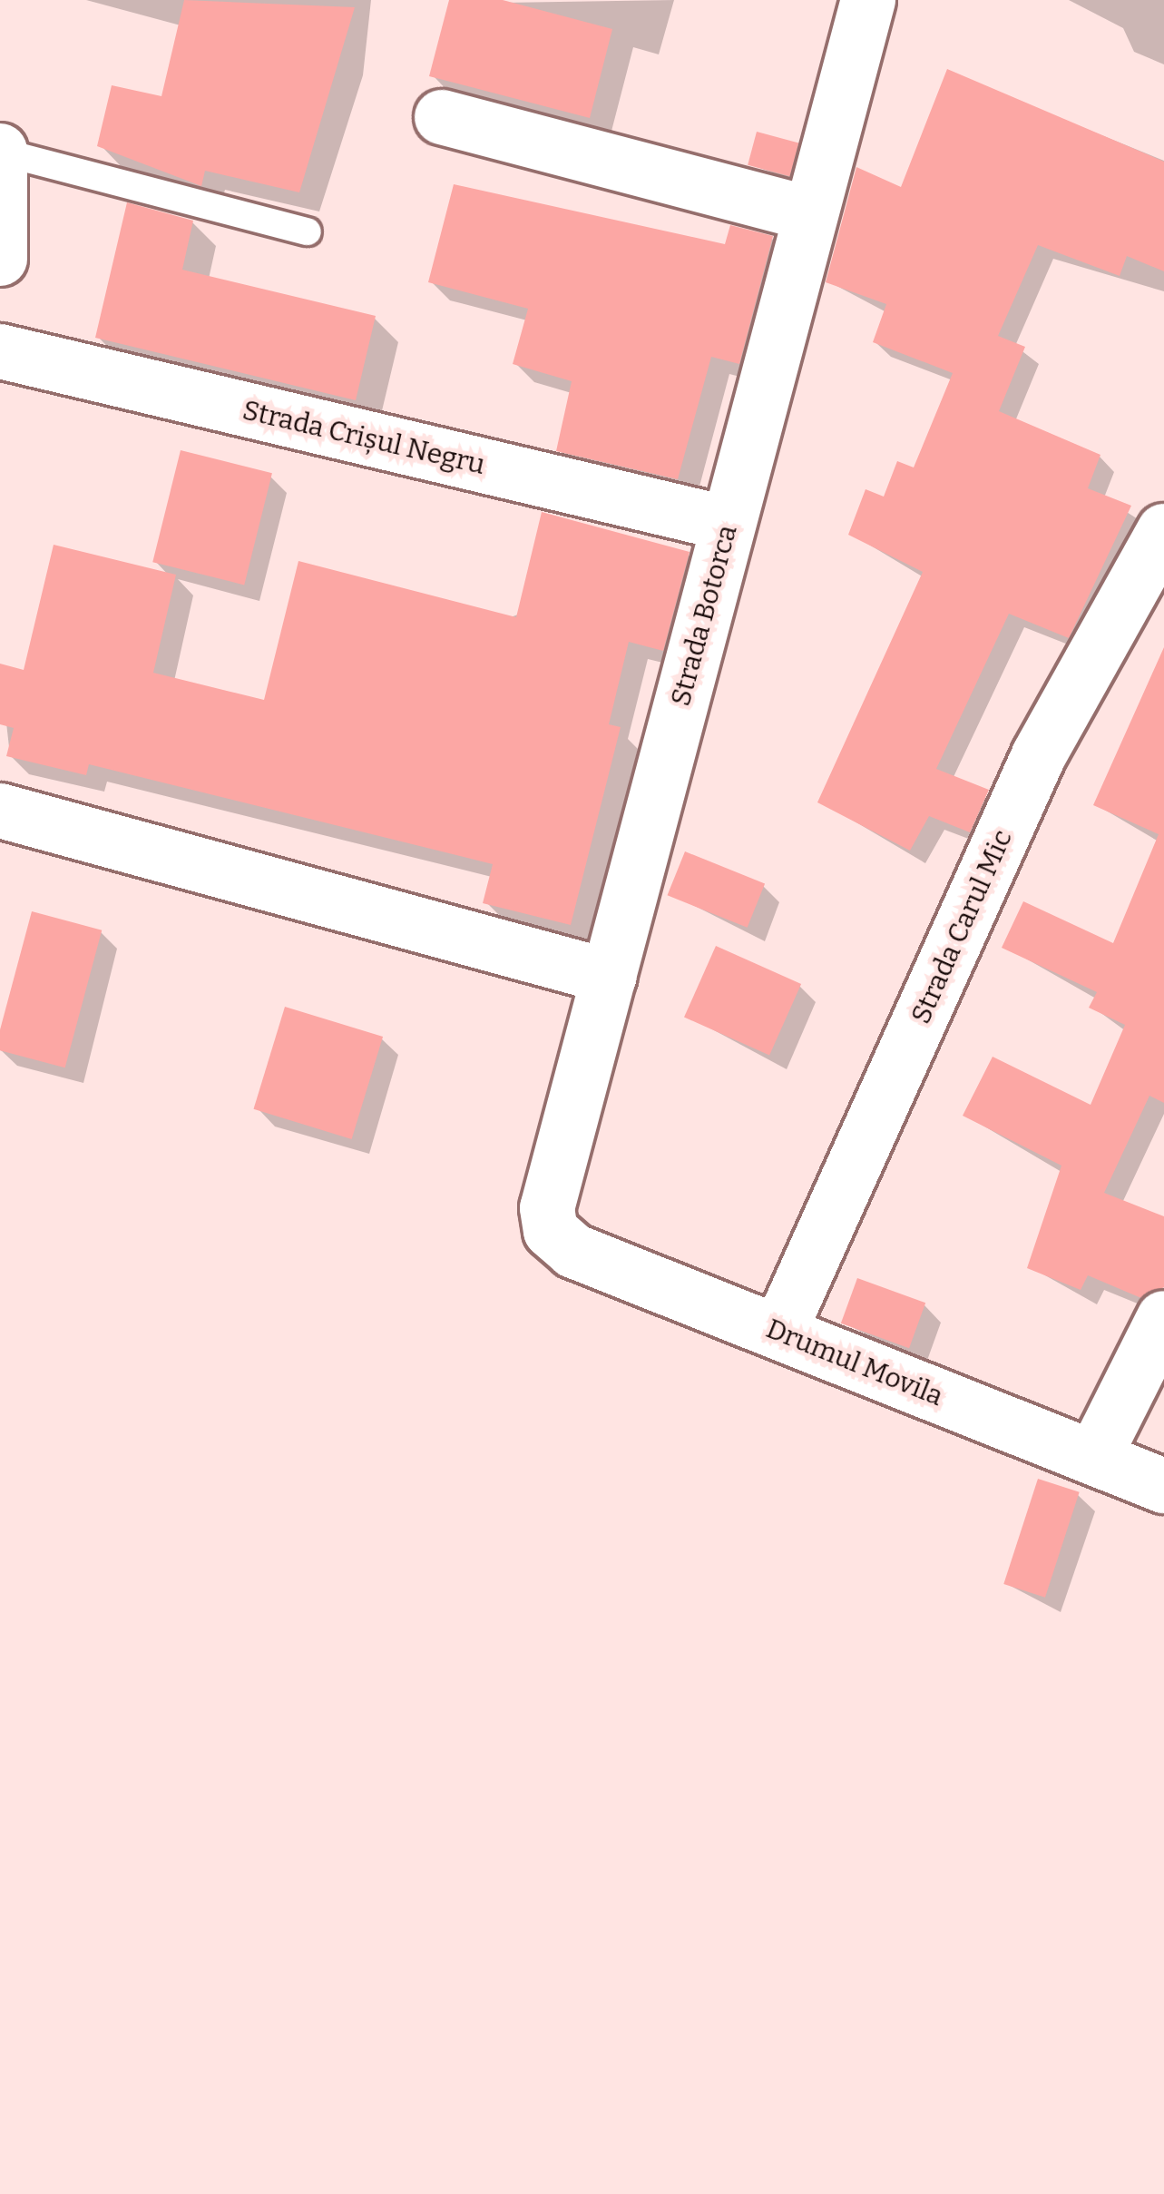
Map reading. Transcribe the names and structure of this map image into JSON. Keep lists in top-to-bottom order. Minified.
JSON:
{"streets":{"street":["Strada Crișul Negru","Strada Botorca","Strada Carul Mic","Drumul Movila"]},"crossings":[["Strada Crișul Negru","Strada Botorca"],["Strada Botorca","Drumul Movila"],["Strada Carul Mic","Drumul Movila"]]}
